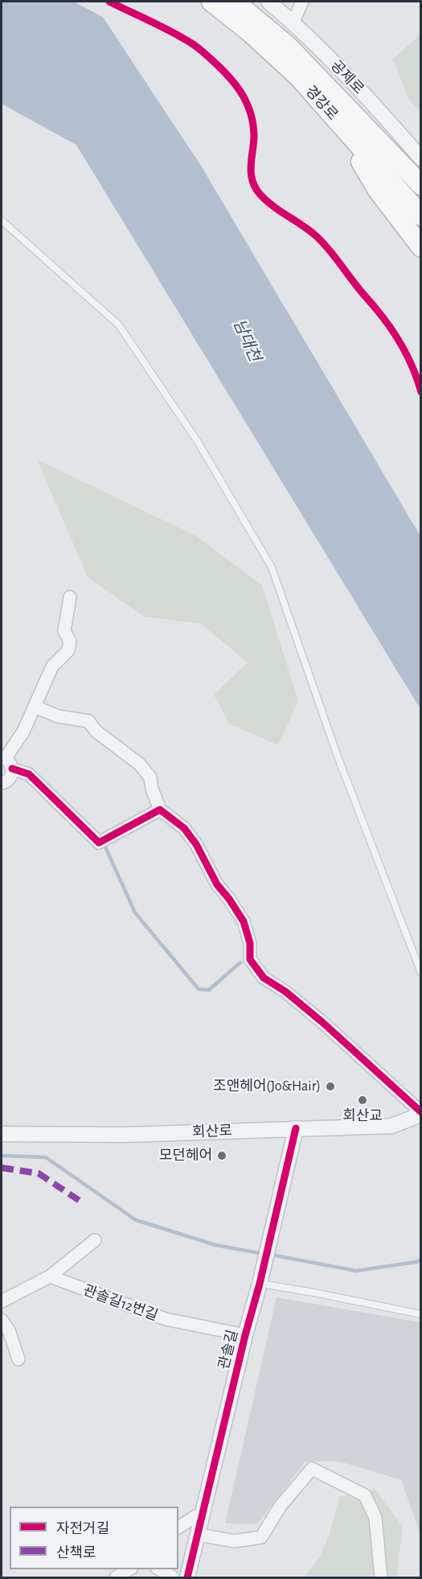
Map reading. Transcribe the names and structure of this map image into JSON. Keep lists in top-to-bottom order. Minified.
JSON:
{"streets":{"highway":["경강로"],"street":["공제로","회산로","관솔길12번길","관솔길"]},"crossings":[["회산로","관솔길"],["관솔길12번길","관솔길"]],"water":["남대천"],"places":["조앤헤어(Jo&Hair)","회산교","모던헤어"],"legend":["자전거길","산책로"]}
